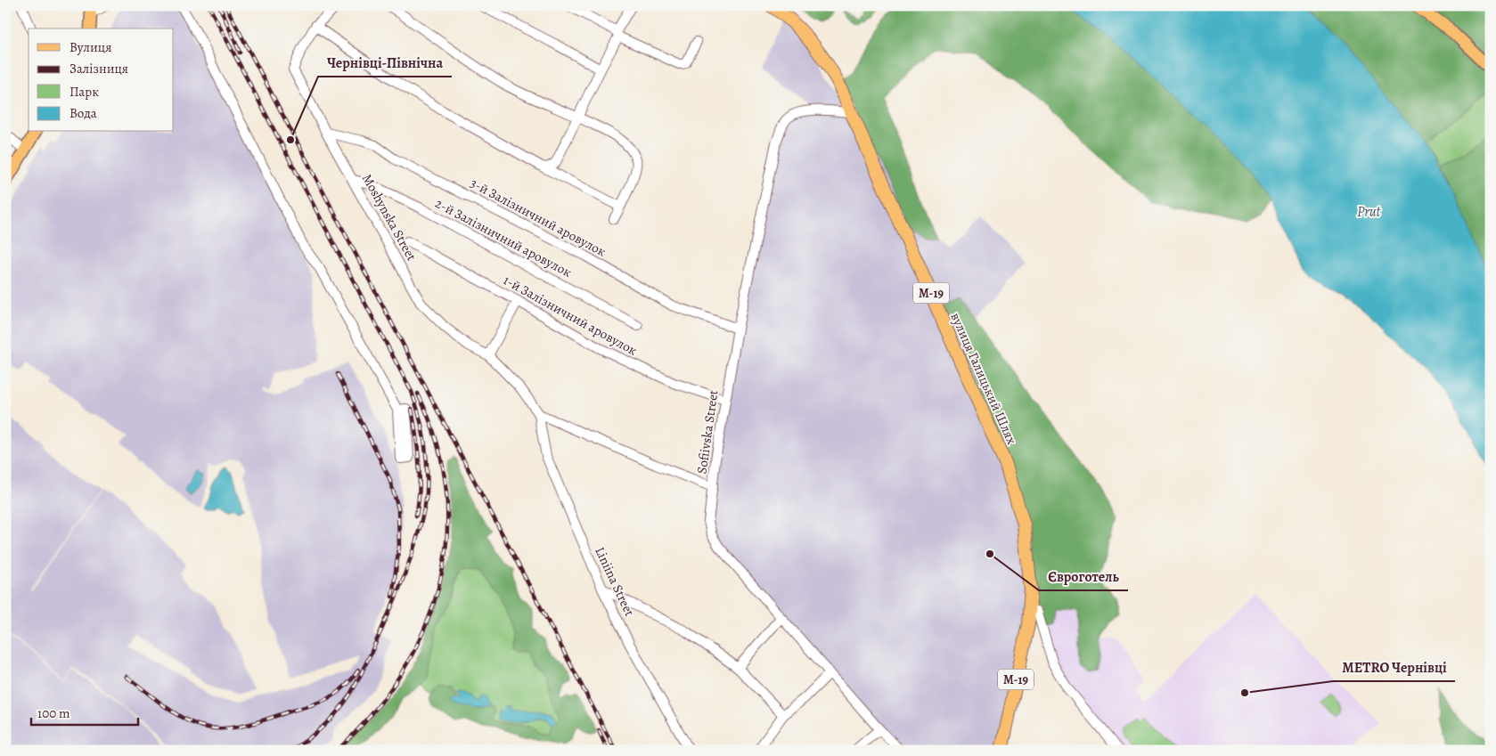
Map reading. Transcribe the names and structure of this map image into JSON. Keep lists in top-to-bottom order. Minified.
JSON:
{"streets":{"highway":["М-19","вулиця Галицький Шлях"],"street":["Moshynska Street","3-й Залізничний аровулок","2-й Залізничний аровулок","1-й Залізничний аровулок","Sofiivska Street","Liniina Street"]},"crossings":[["Moshynska Street","3-й Залізничний аровулок"],["Moshynska Street","2-й Залізничний аровулок"],["Moshynska Street","Liniina Street"],["3-й Залізничний аровулок","Sofiivska Street"],["1-й Залізничний аровулок","Sofiivska Street"],["вулиця Галицький Шлях","Sofiivska Street"]],"water":["Prut"],"places":["Чернівці-Північна","Євроготель","METRO Чернівці"],"legend":["Вулиця","Залізниця","Парк","Вода"],"scale_bar":"100 m"}
